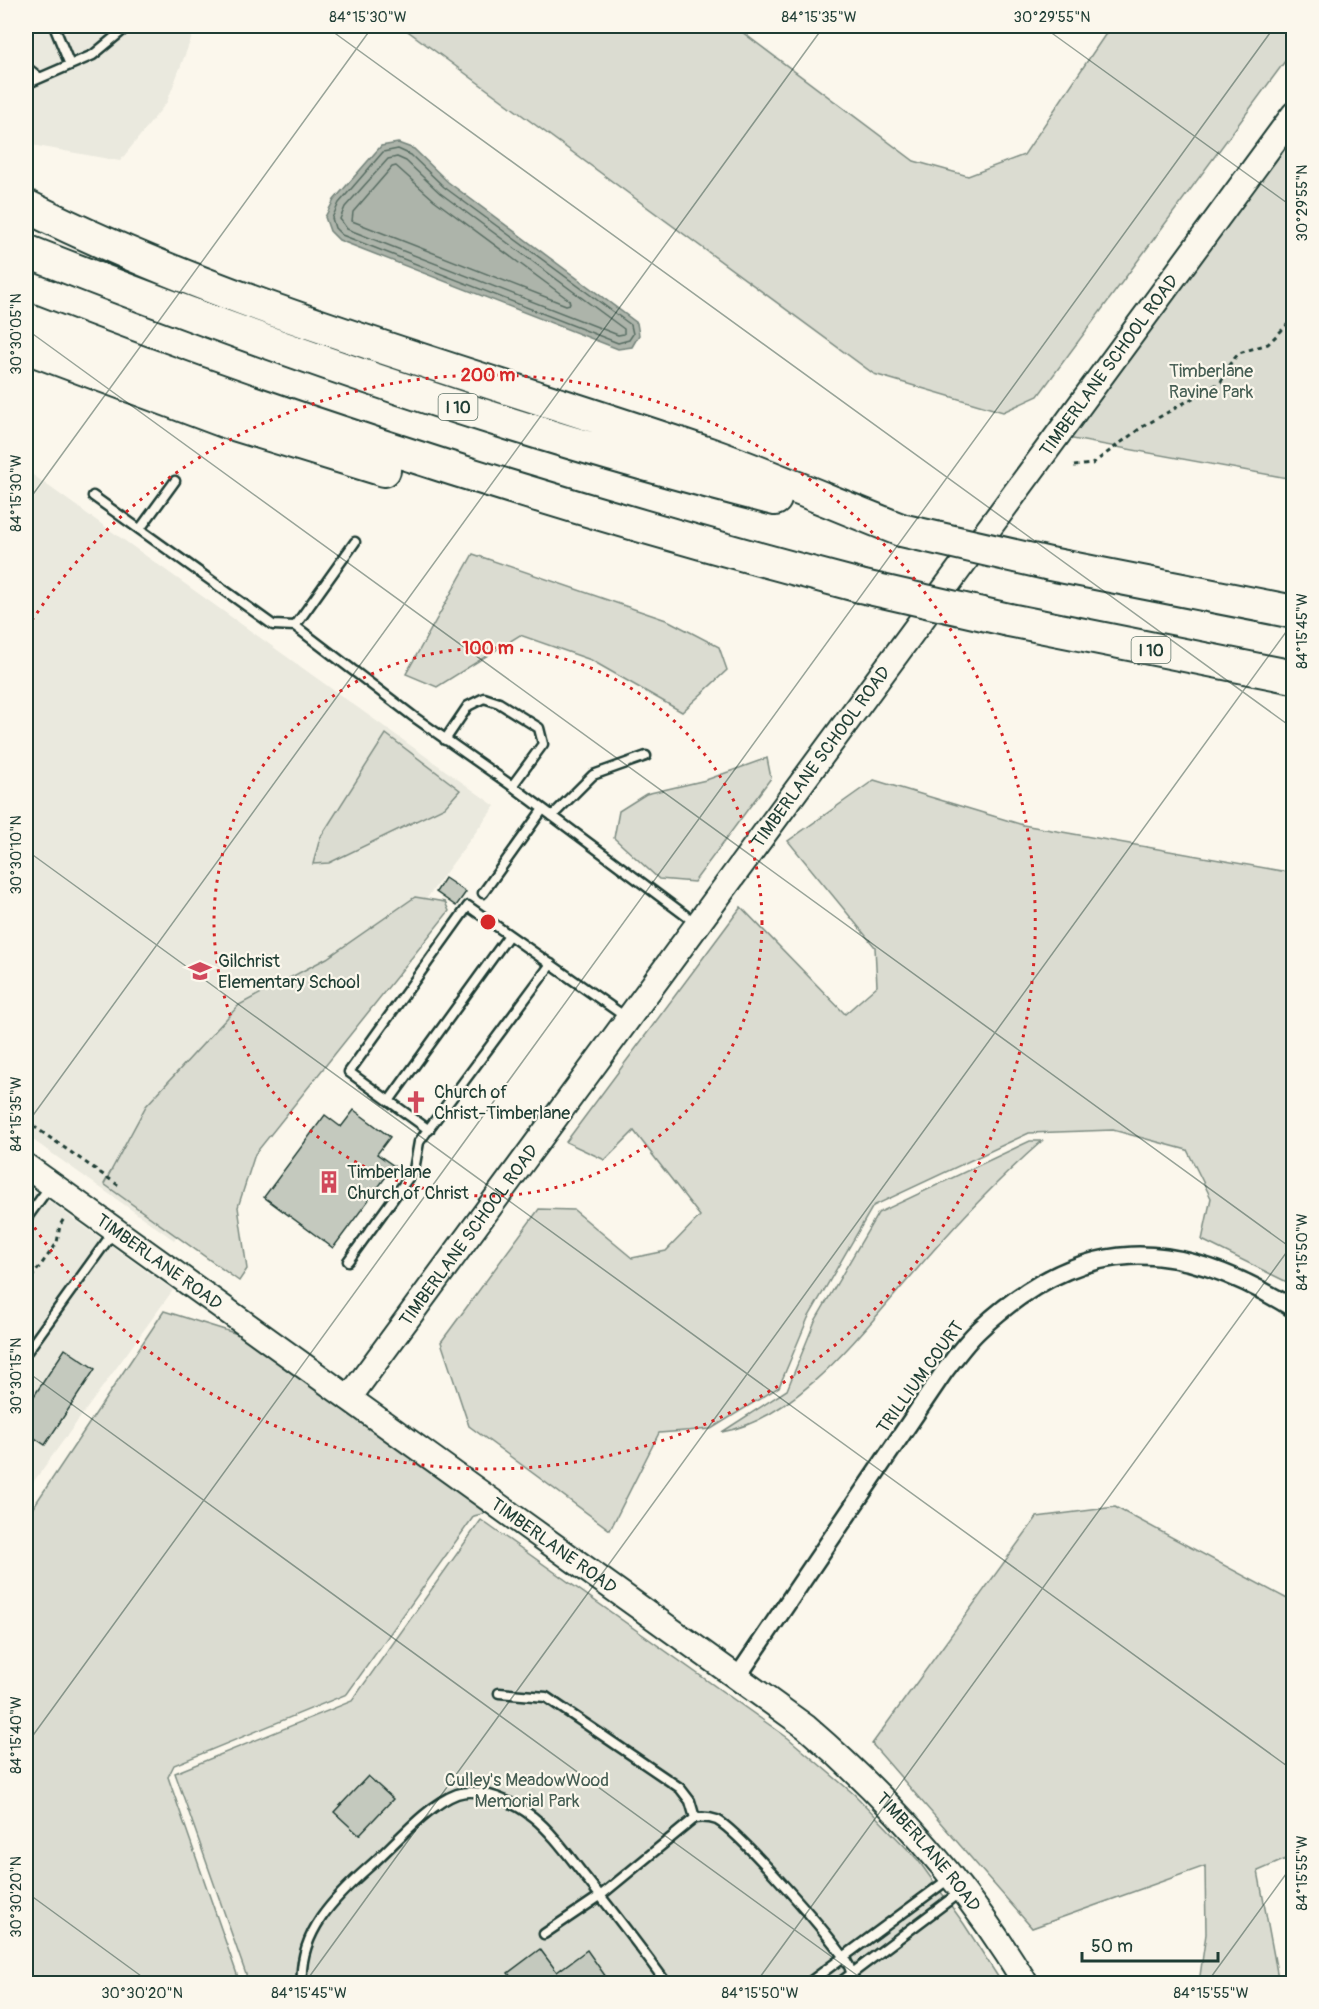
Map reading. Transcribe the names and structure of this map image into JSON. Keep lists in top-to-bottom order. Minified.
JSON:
{"streets":{"highway":["I 10"],"street":["TIMBERLANE SCHOOL ROAD","TIMBERLANE ROAD","TRILLIUM COURT"]},"crossings":[["TIMBERLANE SCHOOL ROAD","TIMBERLANE ROAD"],["TIMBERLANE ROAD","TRILLIUM COURT"]],"parks":["Timberlane Ravine Park","Culley's MeadowWood Memorial Park"],"places":{"school or university":["Gilchrist Elementary School"],"church":["Church of Christ-Timberlane"],"building":["Timberlane Church of Christ"]},"scale_bar":"50 m","coordinates":["84°15'30\"W","84°15'35\"W","30°29'55\"N","30°30'05\"N","84°15'45\"W","30°30'10\"N","84°15'50\"W","30°30'15\"N","84°15'40\"W","84°15'55\"W","30°30'20\"N"],"rings":["200 m","100 m"]}
